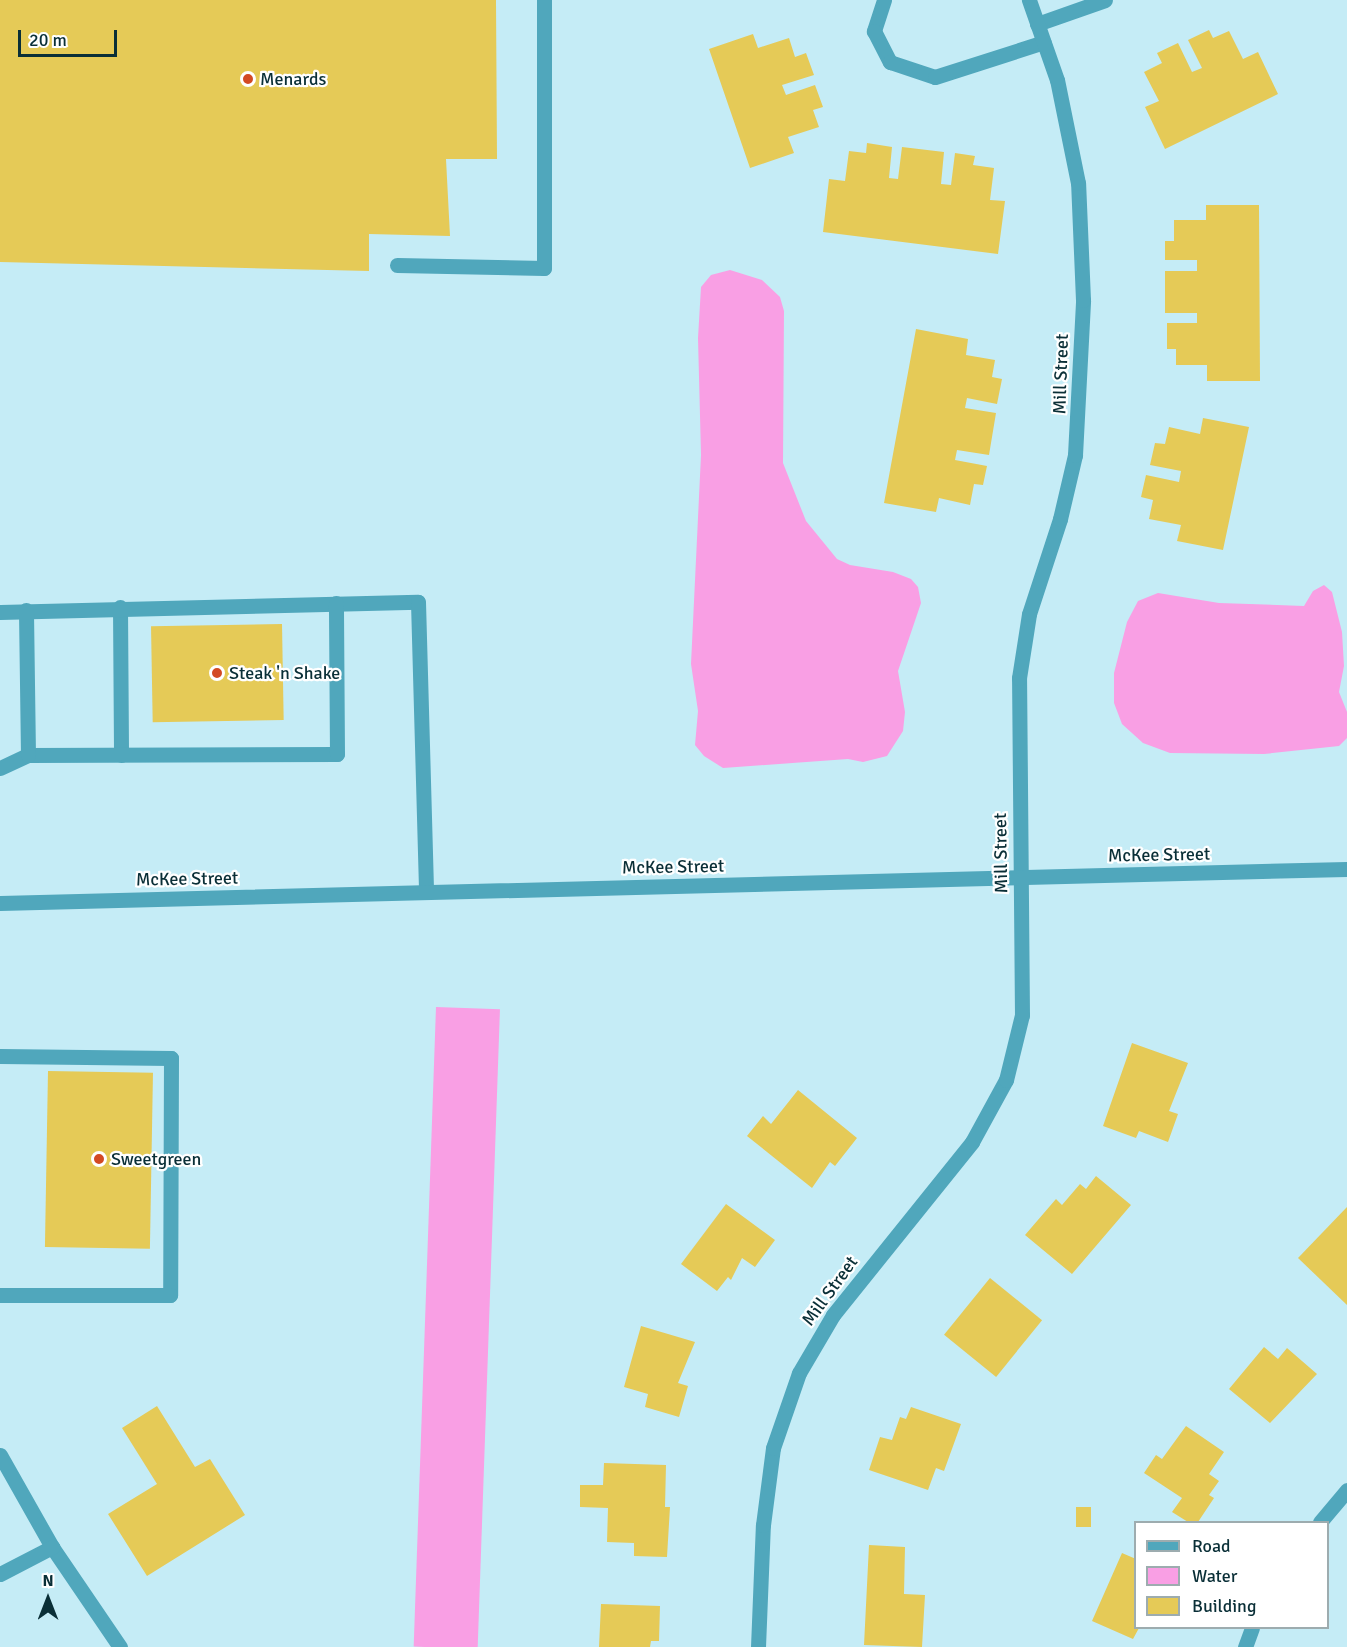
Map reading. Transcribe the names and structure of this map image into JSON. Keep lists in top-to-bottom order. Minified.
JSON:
{"streets":{"street":["Mill Street","McKee Street"]},"crossings":[["Mill Street","McKee Street"]],"places":["Menards","Steak 'n Shake","Sweetgreen"],"legend":["Road","Water","Building"],"scale_bar":"20 m","north":"top"}
